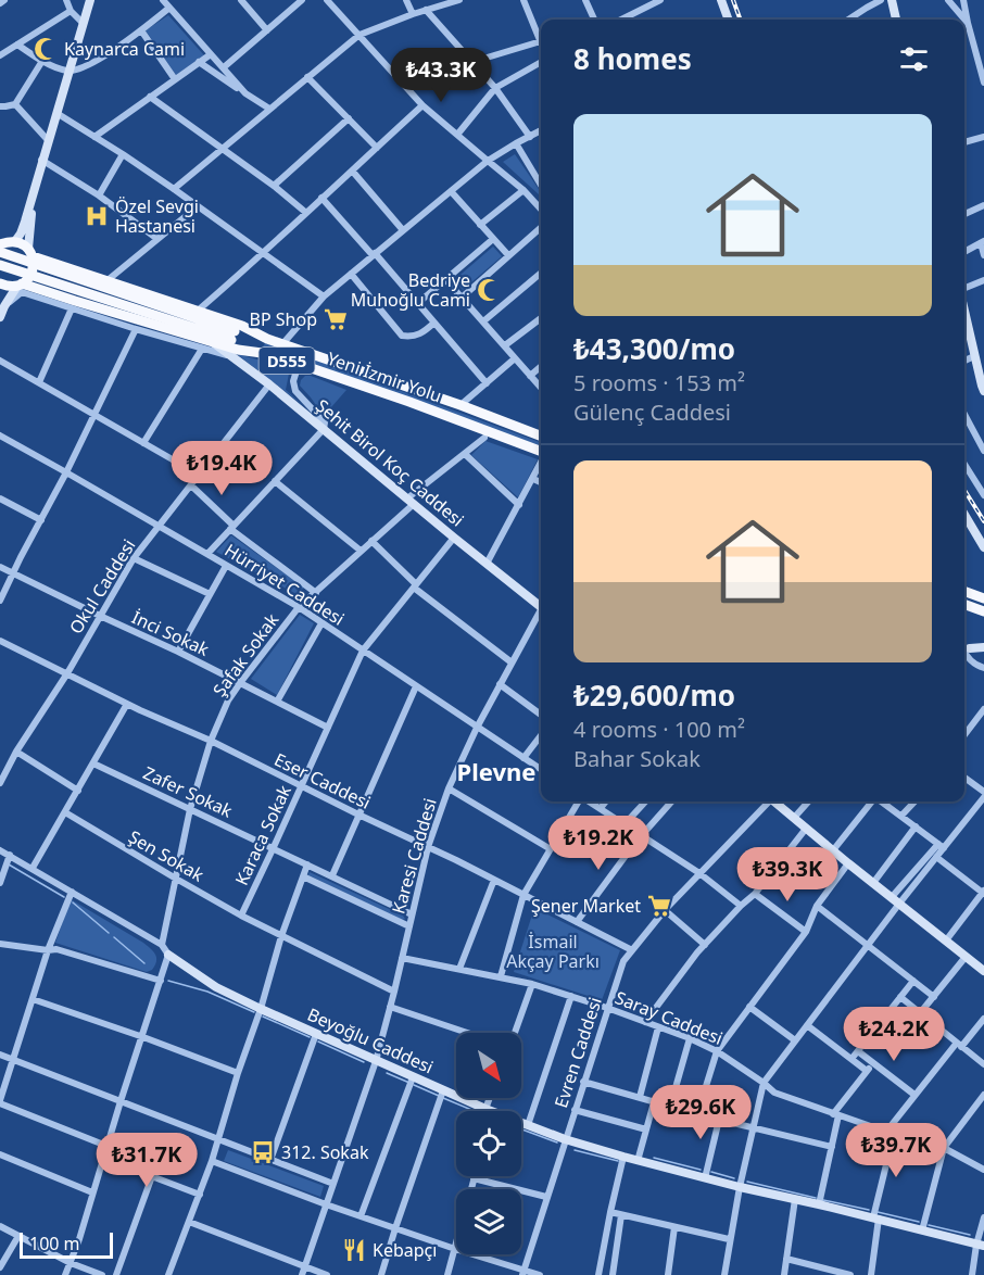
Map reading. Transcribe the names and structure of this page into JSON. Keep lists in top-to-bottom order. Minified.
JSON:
{"streets":{"highway":["D555","Yeni İzmir Yolu"],"main road":["Şehit Birol Koç Caddesi","Beyoğlu Caddesi"],"street":["Hürriyet Caddesi","Okul Caddesi","İnci Sokak","Şafak Sokak","Eser Caddesi","Zafer Sokak","Karaca Sokak","Şen Sokak","Karesi Caddesi","Saray Caddesi","Evren Caddesi"]},"crossings":[["Yeni İzmir Yolu","Şehit Birol Koç Caddesi"],["Şehit Birol Koç Caddesi","Okul Caddesi"],["Şehit Birol Koç Caddesi","Şafak Sokak"],["Şehit Birol Koç Caddesi","Karaca Sokak"],["Hürriyet Caddesi","Okul Caddesi"],["Hürriyet Caddesi","Şafak Sokak"],["Hürriyet Caddesi","Karaca Sokak"],["Hürriyet Caddesi","Karesi Caddesi"],["Okul Caddesi","İnci Sokak"],["Okul Caddesi","Eser Caddesi"],["İnci Sokak","Şafak Sokak"],["İnci Sokak","Karaca Sokak"],["Şafak Sokak","Eser Caddesi"],["Şafak Sokak","Zafer Sokak"],["Şafak Sokak","Şen Sokak"],["Eser Caddesi","Karaca Sokak"],["Eser Caddesi","Karesi Caddesi"],["Eser Caddesi","Evren Caddesi"],["Zafer Sokak","Karaca Sokak"],["Zafer Sokak","Karesi Caddesi"],["Karaca Sokak","Şen Sokak"],["Şen Sokak","Karesi Caddesi"],["Karesi Caddesi","Saray Caddesi"],["Karesi Caddesi","Beyoğlu Caddesi"],["Saray Caddesi","Evren Caddesi"],["Beyoğlu Caddesi","Evren Caddesi"]],"districts":["Plevne"],"parks":["İsmail Akçay Parkı"],"places":{"mosque":["Kaynarca Cami","Bedriye Muhoğlu Cami"],"hospital":["Özel Sevgi Hastanesi"],"supermarket":["BP Shop","Şener Market"],"bus stop":["312. Sokak"],"restaurant":["Kebapçı"]},"scale_bar":"100 m","north":"bottom right","page":{"heading":"8 homes","price":["₺43.3K","₺19.4K","₺19.2K","₺39.3K","₺24.2K","₺29.6K","₺39.7K","₺31.7K"],"list":[{"name":"₺43,300/mo","note":"5 rooms · 153 m² · Gülenç Caddesi"},{"name":"₺29,600/mo","note":"4 rooms · 100 m² · Bahar Sokak"}],"scale":"100 m"}}
